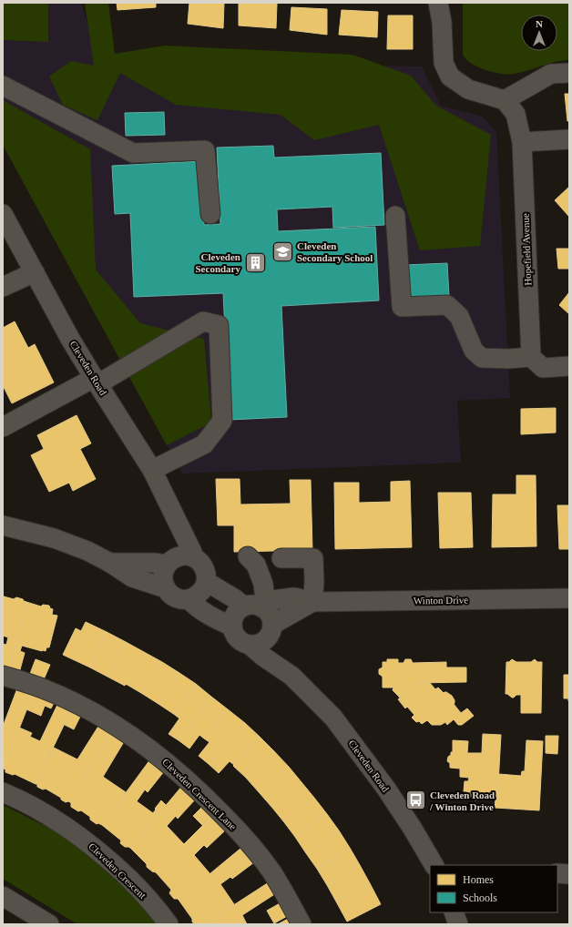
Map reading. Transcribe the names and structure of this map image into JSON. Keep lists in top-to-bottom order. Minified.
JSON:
{"streets":{"street":["Hopefield Avenue","Cleveden Road","Winton Drive","Cleveden Crescent Lane","Cleveden Crescent"]},"crossings":[["Cleveden Road","Winton Drive"]],"places":{"school or university":["Cleveden Secondary School"],"building":["Cleveden Secondary"],"bus stop":["Cleveden Road / Winton Drive"]},"legend":["Homes","Schools"],"north":"top"}
